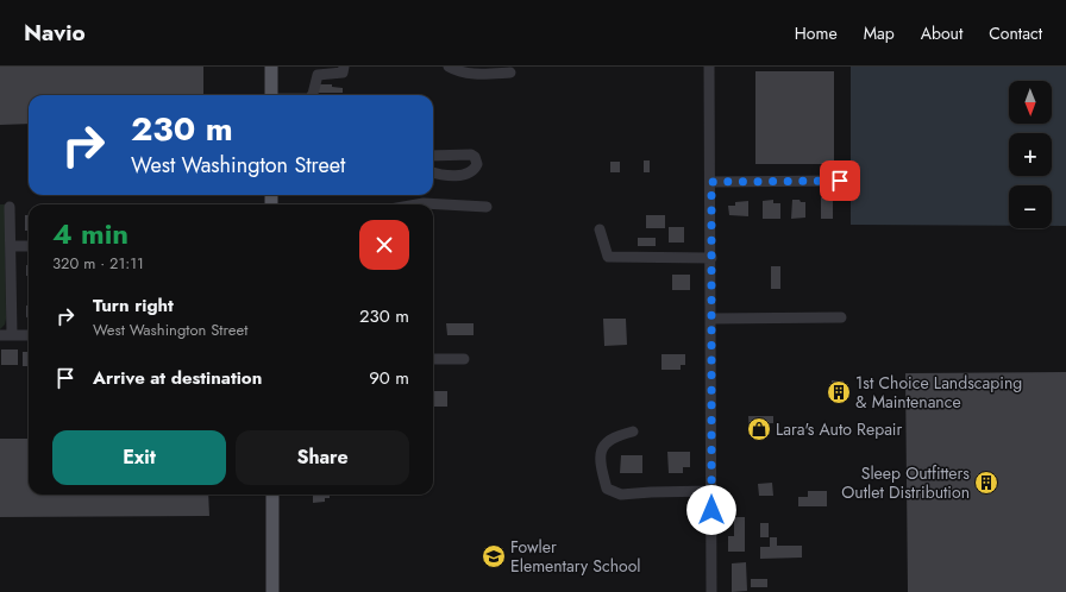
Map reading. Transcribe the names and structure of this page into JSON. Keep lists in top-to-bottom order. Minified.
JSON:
{"places":{"building":["1st Choice Landscaping & Maintenance","Sleep Outfitters Outlet Distribution"],"shop":["Lara's Auto Repair"],"school or university":["Fowler Elementary School"]},"north":"bottom","page":{"header":"Navio","nav":["Home","Map","About","Contact"],"map_buttons":["+","−"],"turn":["230 m","West Washington Street"],"heading":["4 min","320 m · 21:11"],"list":[{"name":"Turn right","note":"West Washington Street","value":"230 m"},{"name":"Arrive at destination","value":"90 m"}],"buttons":["Exit","Share"]}}
